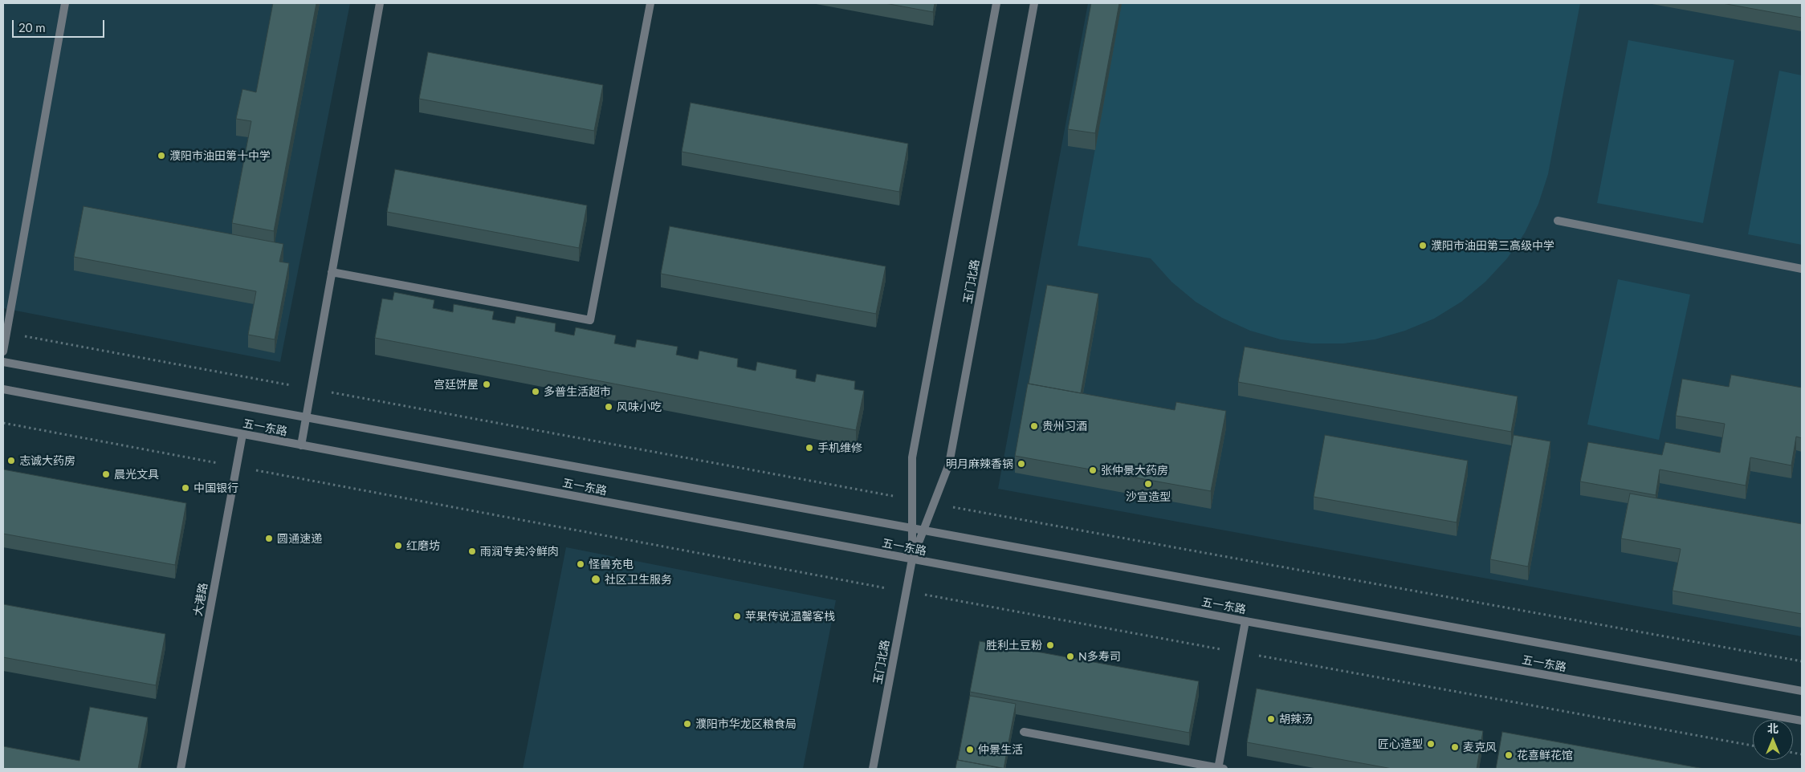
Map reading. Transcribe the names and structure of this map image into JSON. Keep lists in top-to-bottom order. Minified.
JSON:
{"streets":{"street":["玉门北路","五一东路","大港路"]},"crossings":[["玉门北路","五一东路"],["五一东路","大港路"]],"places":["濮阳市油田第十中学","濮阳市油田第三高级中学","宫廷饼屋","多普生活超市","风味小吃","贵州习酒","手机维修","志诚大药房","明月麻辣香锅","张仲景大药房","晨光文具","沙宣造型","中国银行","圆通速递","红磨坊","雨润专卖冷鲜肉","怪兽充电","社区卫生服务","苹果传说温馨客栈","胜利土豆粉","N多寿司","胡辣汤","濮阳市华龙区粮食局","匠心造型","麦克风","仲景生活","花喜鲜花馆"],"scale_bar":"20 m","north":"top"}
